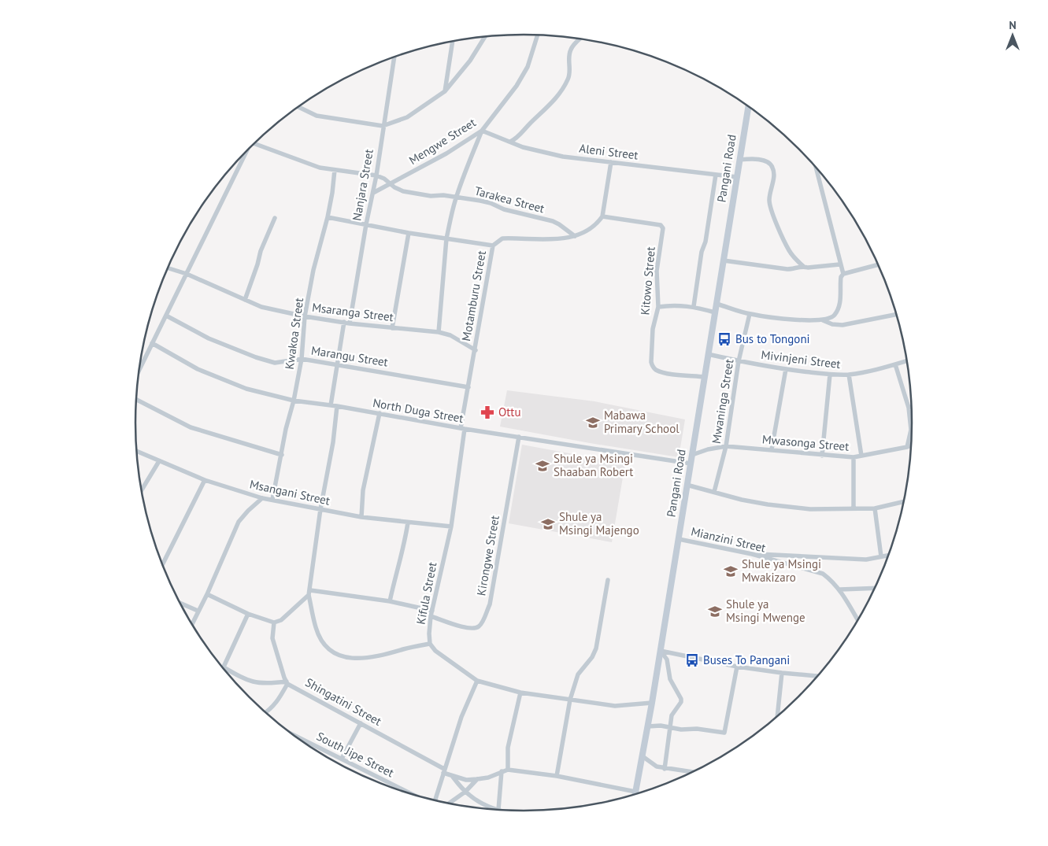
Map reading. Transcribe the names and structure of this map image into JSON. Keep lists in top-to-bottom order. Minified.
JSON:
{"streets":{"main road":["Pangani Road"],"street":["Mengwe Street","Aleni Street","Nanjara Street","Tarakea Street","Kitowo Street","Motamburu Street","Msaranga Street","Kwakoa Street","Marangu Street","Mivinjeni Street","Mwaninga Street","North Duga Street","Mwasonga Street","Msangani Street","Mianzini Street","Kirongwe Street","Kifula Street","Shingatini Street","South Jipe Street"]},"crossings":[["Mengwe Street","Aleni Street"],["Mengwe Street","Nanjara Street"],["Mengwe Street","Tarakea Street"],["Aleni Street","Pangani Road"],["Pangani Road","Kitowo Street"],["Pangani Road","Mivinjeni Street"],["Pangani Road","North Duga Street"],["Pangani Road","Mwasonga Street"],["Pangani Road","Mianzini Street"],["Pangani Road","Shingatini Street"],["Nanjara Street","Tarakea Street"],["Nanjara Street","Msaranga Street"],["Tarakea Street","Motamburu Street"],["Kitowo Street","Motamburu Street"],["Motamburu Street","Msaranga Street"],["Motamburu Street","Marangu Street"],["Motamburu Street","North Duga Street"],["Motamburu Street","Kifula Street"],["Msaranga Street","Kwakoa Street"],["Kwakoa Street","Marangu Street"],["Kwakoa Street","North Duga Street"],["Kwakoa Street","Msangani Street"],["Mivinjeni Street","Mwaninga Street"],["Mwaninga Street","Mwasonga Street"],["North Duga Street","Kirongwe Street"],["North Duga Street","Kifula Street"],["Msangani Street","Kifula Street"],["Kirongwe Street","Kifula Street"]],"places":{"bus stop":["Bus to Tongoni","Buses To Pangani"],"pharmacy":["Ottu"],"school or university":["Mabawa Primary School","Shule ya Msingi Shaaban Robert","Shule ya Msingi Majengo","Shule ya Msingi Mwakizaro","Shule ya Msingi Mwenge"]},"north":"top"}
